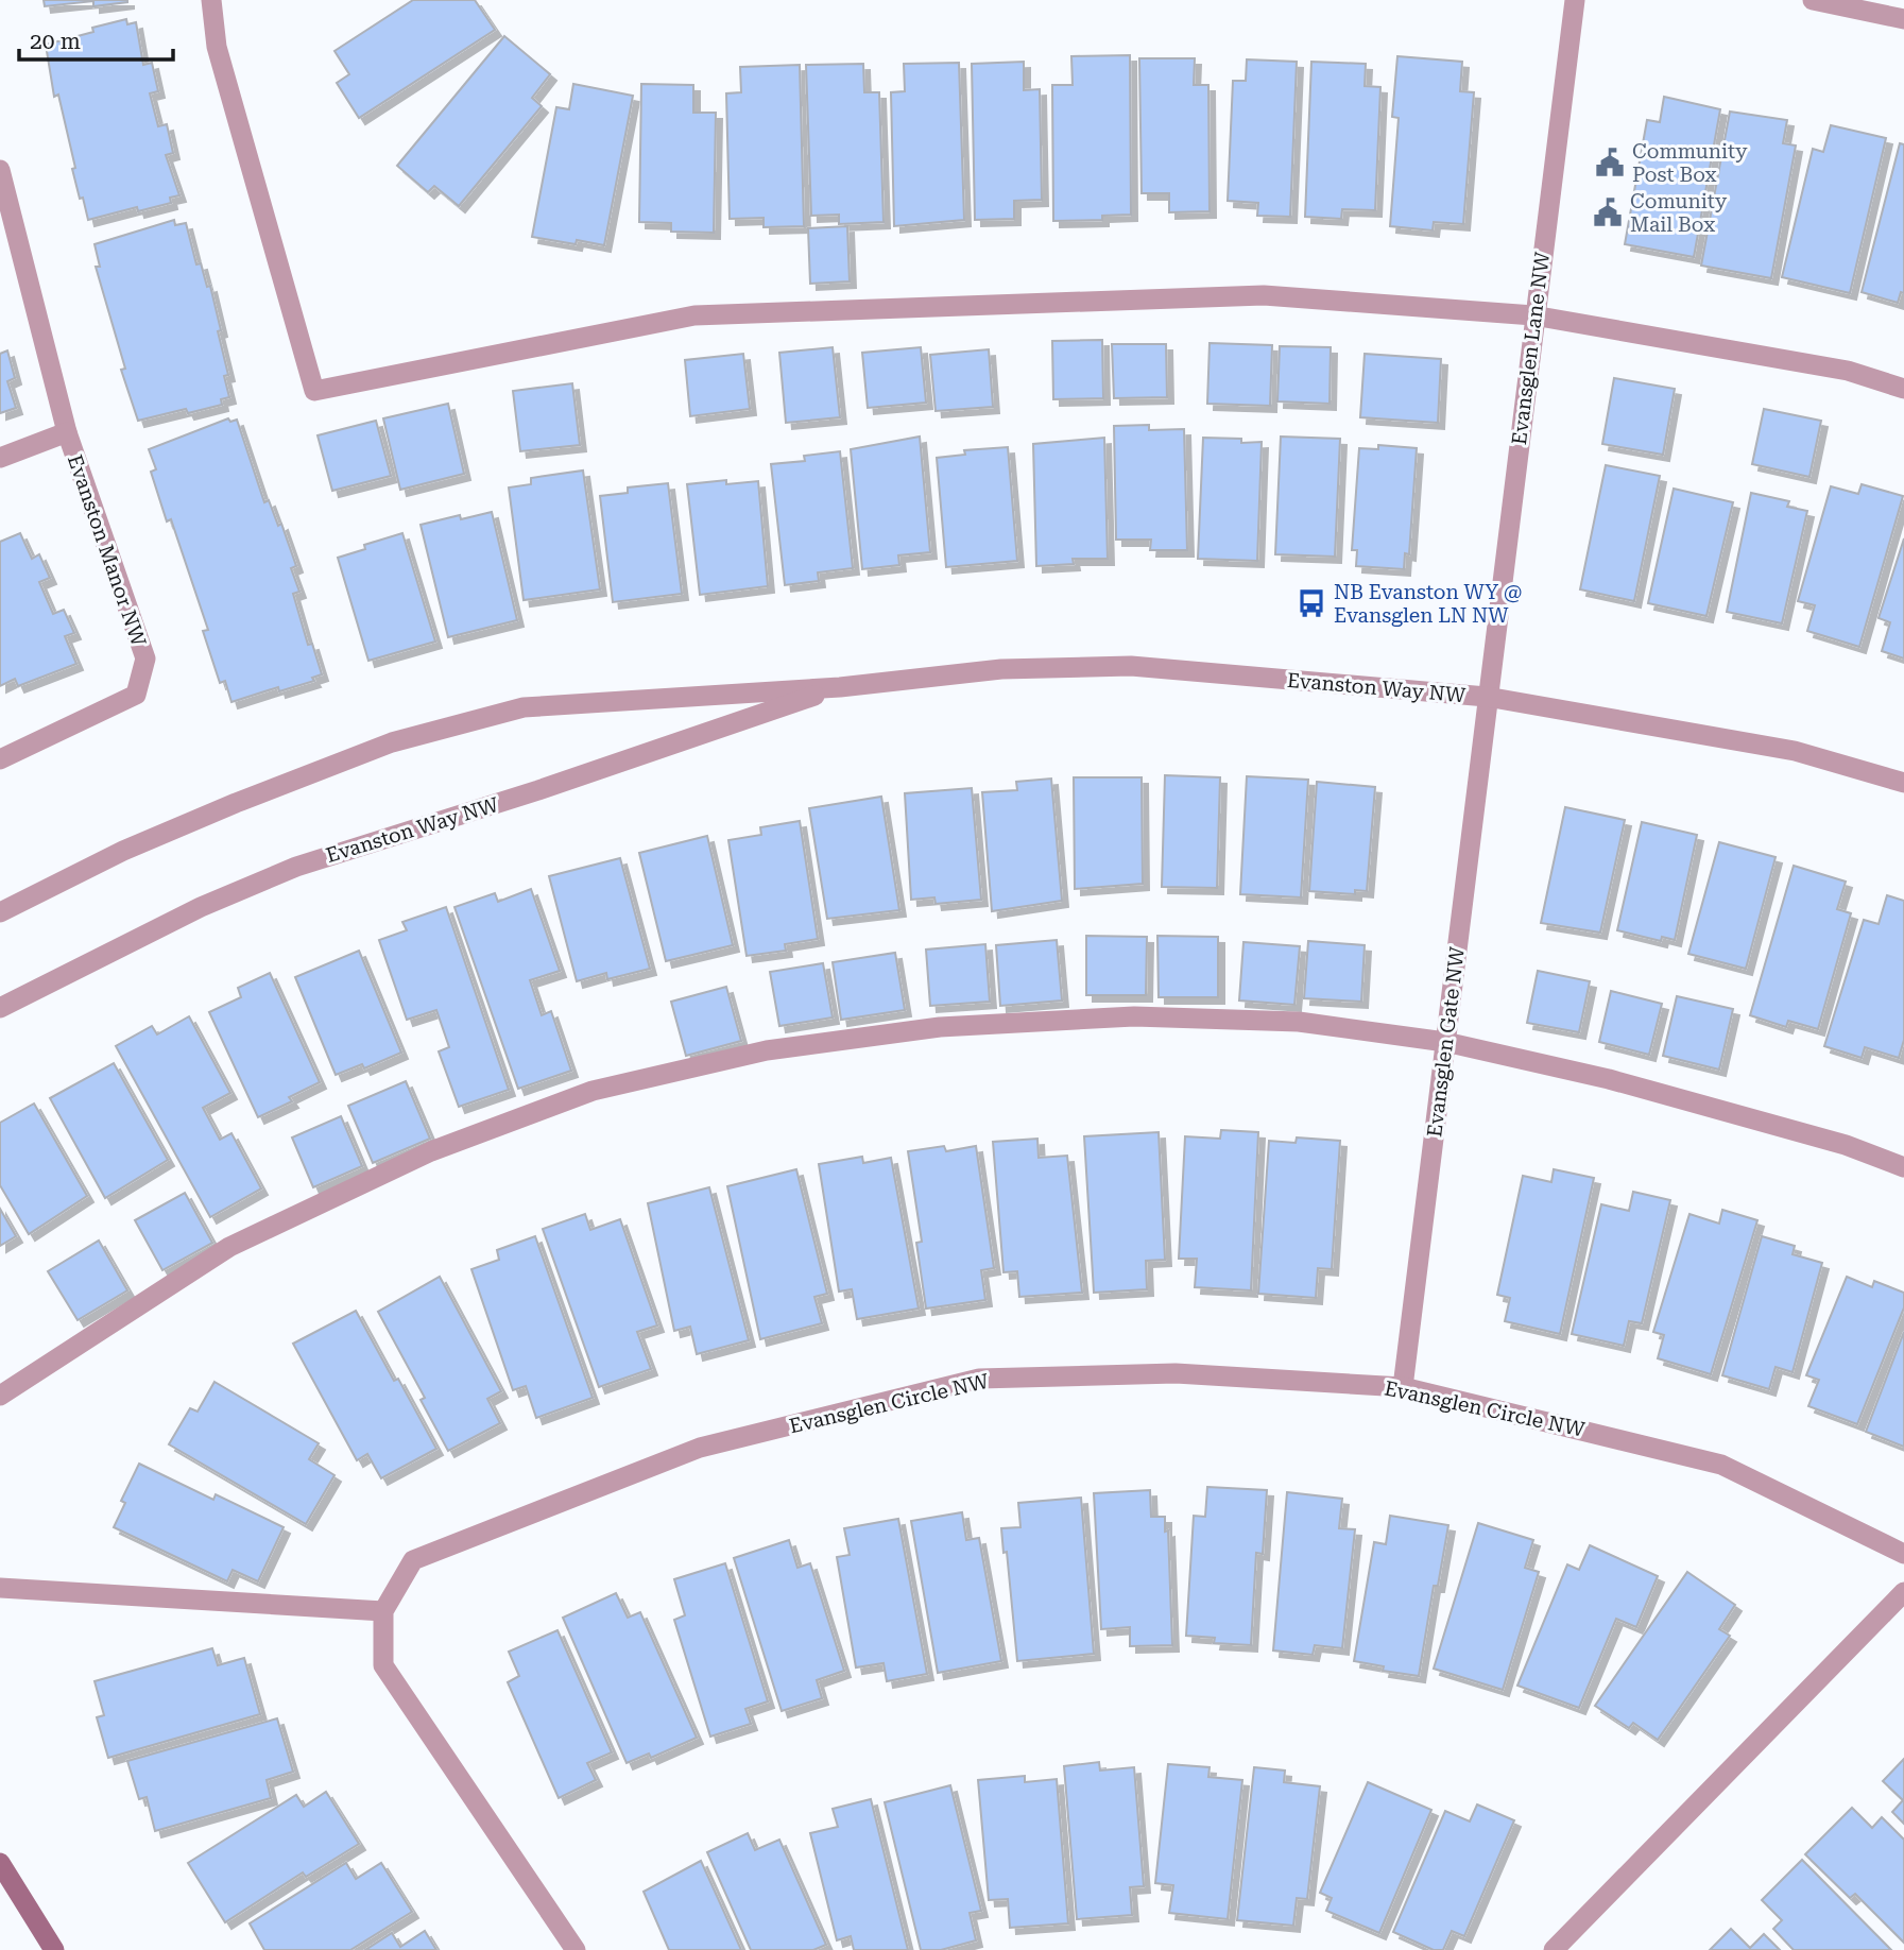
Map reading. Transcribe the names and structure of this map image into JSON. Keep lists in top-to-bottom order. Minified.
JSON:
{"streets":{"street":["Evansglen Lane NW","Evanston Manor NW","Evanston Way NW","Evansglen Gate NW","Evansglen Circle NW"]},"crossings":[["Evansglen Lane NW","Evanston Way NW"],["Evansglen Lane NW","Evansglen Gate NW"],["Evanston Way NW","Evansglen Gate NW"],["Evansglen Gate NW","Evansglen Circle NW"]],"places":{"public building":["Community Post Box","Comunity Mail Box"],"bus stop":["NB Evanston WY @ Evansglen LN NW"]},"scale_bar":"20 m"}
